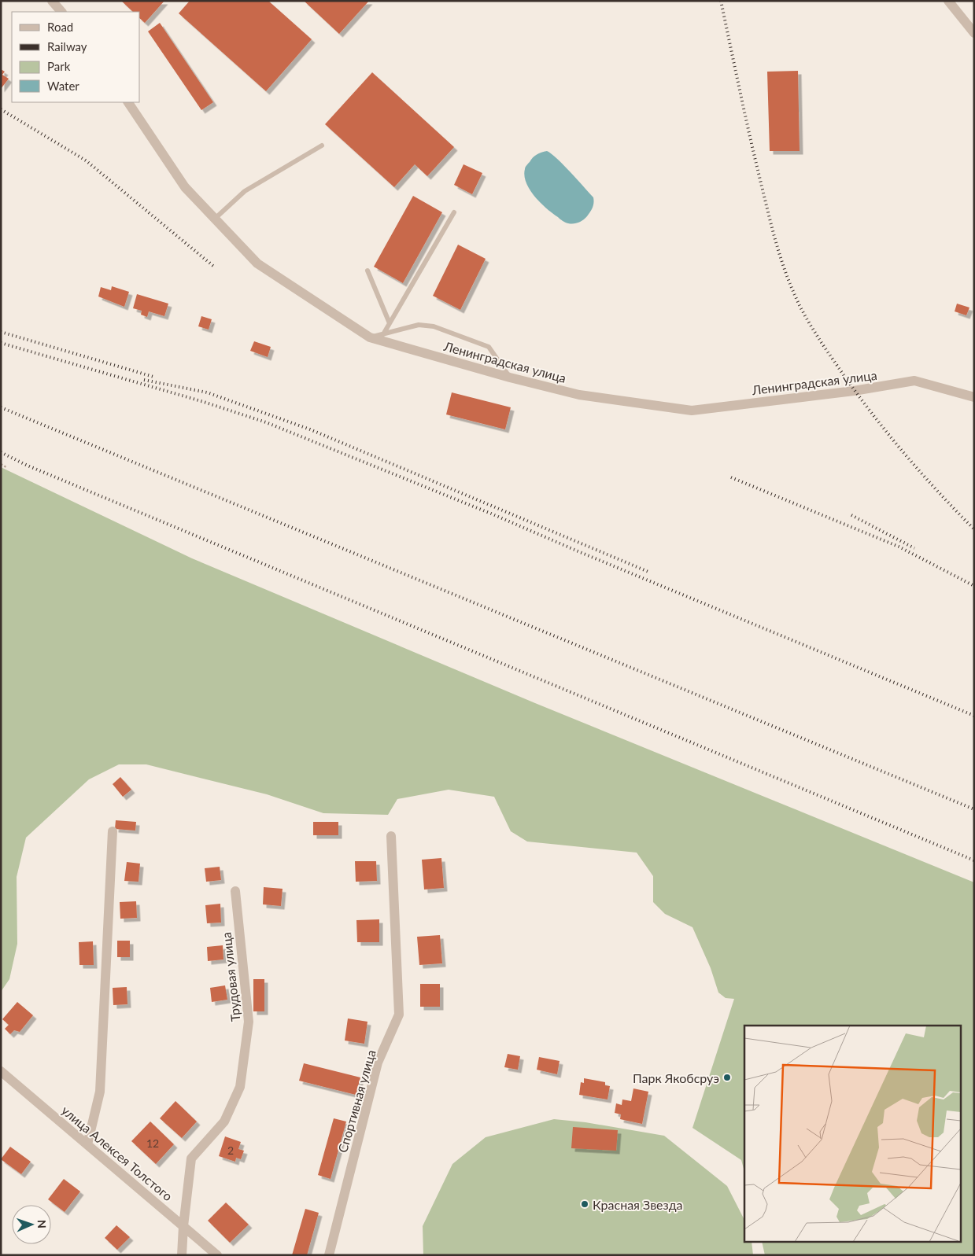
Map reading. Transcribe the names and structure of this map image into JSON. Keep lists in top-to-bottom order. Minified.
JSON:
{"streets":{"street":["Ленинградская улица","Трудовая улица","Спортивная улица","улица Алексея Толстого"]},"crossings":[["Трудовая улица","улица Алексея Толстого"]],"places":["Парк Якобсруэ","Красная Звезда"],"house_numbers":["12","2"],"legend":["Road","Railway","Park","Water"],"north":"right"}
